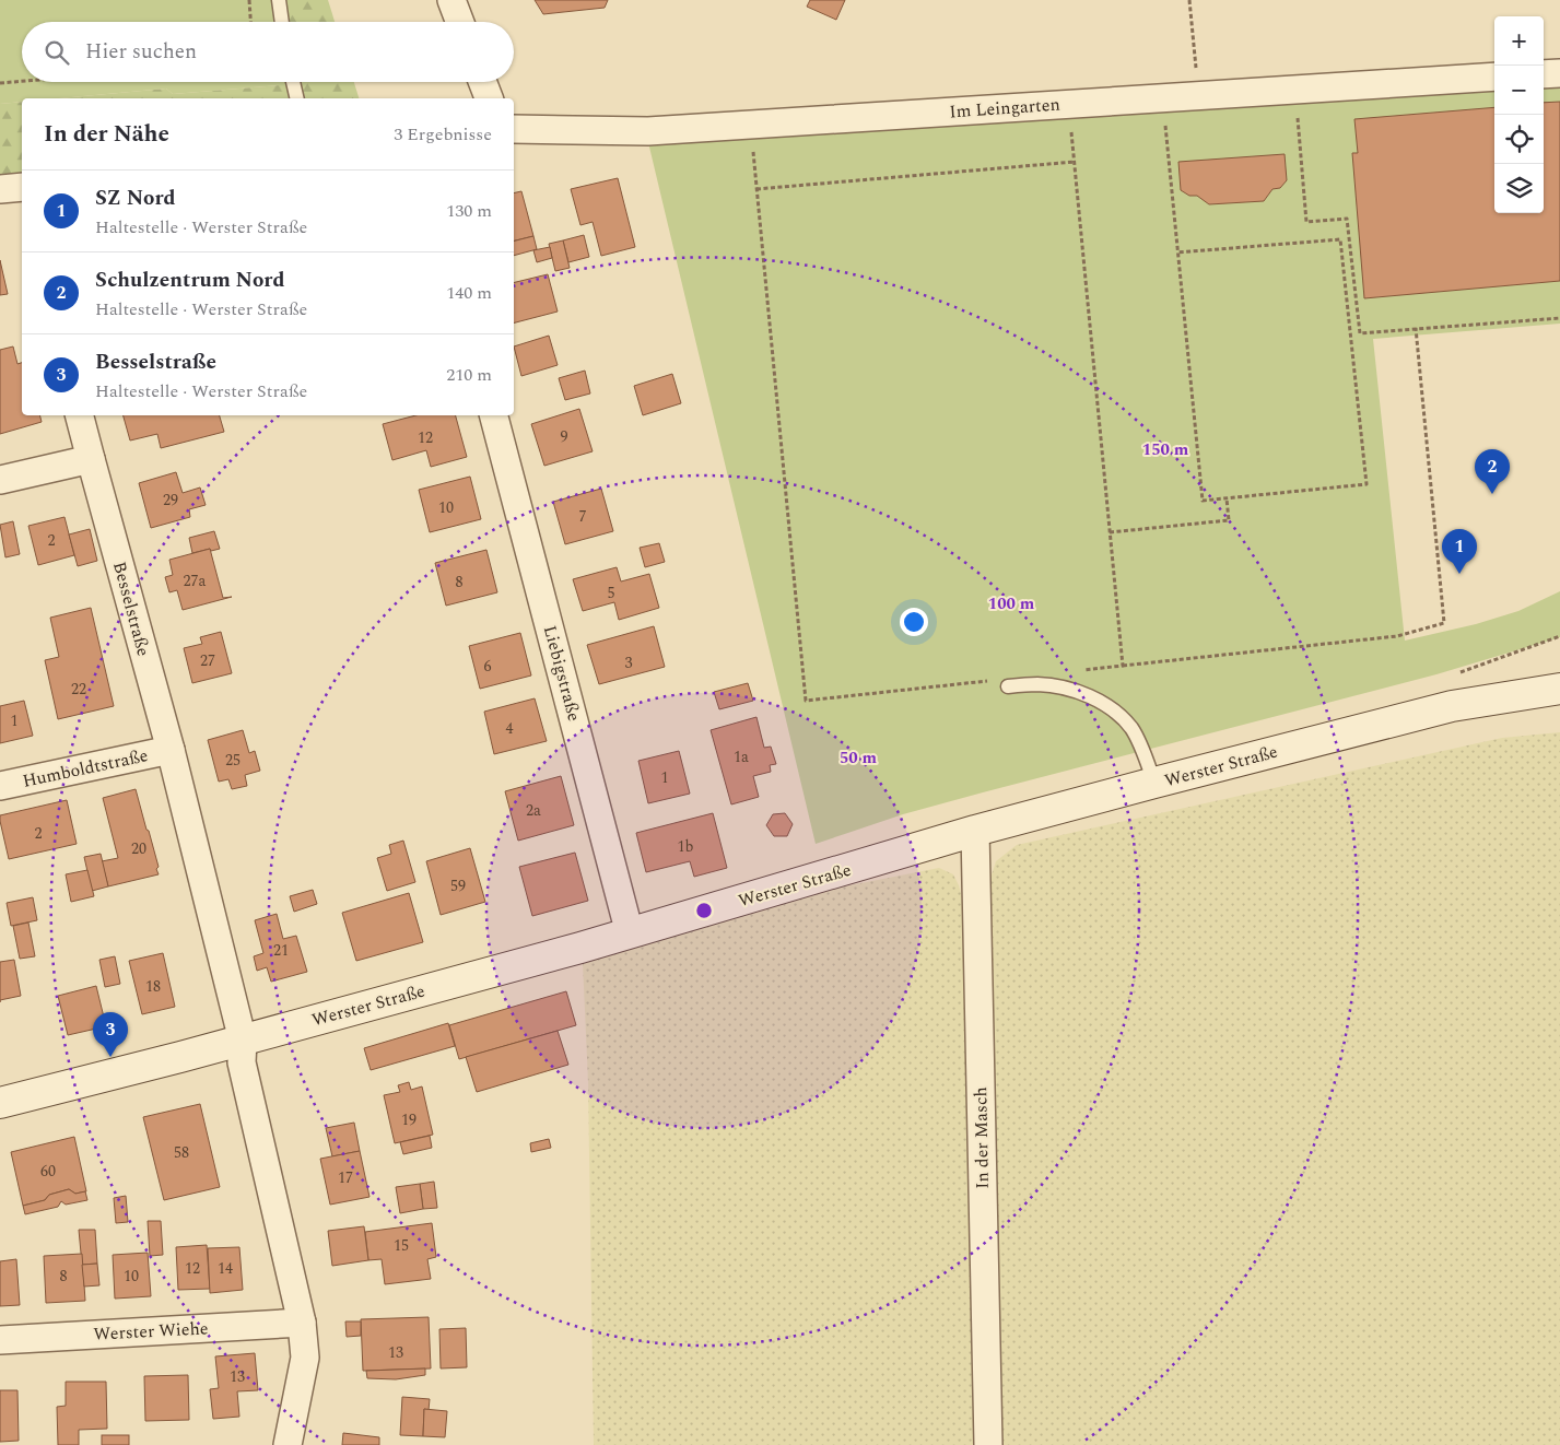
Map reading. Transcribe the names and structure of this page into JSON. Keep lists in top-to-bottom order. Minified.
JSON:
{"streets":{"main road":["Werster Straße"],"street":["Im Leingarten","Besselstraße","Liebigstraße","Humboldtstraße","In der Masch","Werster Wiehe"]},"crossings":[["Besselstraße","Werster Straße"],["Besselstraße","Humboldtstraße"],["Besselstraße","Werster Wiehe"],["Liebigstraße","Werster Straße"],["Werster Straße","In der Masch"]],"house_numbers":["9","12","29","10","7","2","27a","8","5","27","3","6","22","1","4","1a","25","1","2a","2","1b","20","59","21","18","19","58","60","17","15","12","14","8","10","13","13"],"page":{"map_buttons":["+","−"],"search":"Hier suchen","heading":["In der Nähe","3 Ergebnisse"],"list":[{"mark":"1","name":"SZ Nord","note":"Haltestelle · Werster Straße","value":"130 m"},{"mark":"2","name":"Schulzentrum Nord","note":"Haltestelle · Werster Straße","value":"140 m"},{"mark":"3","name":"Besselstraße","note":"Haltestelle · Werster Straße","value":"210 m"}],"pins":["2","1","3"]},"rings":["150 m","100 m","50 m"]}
